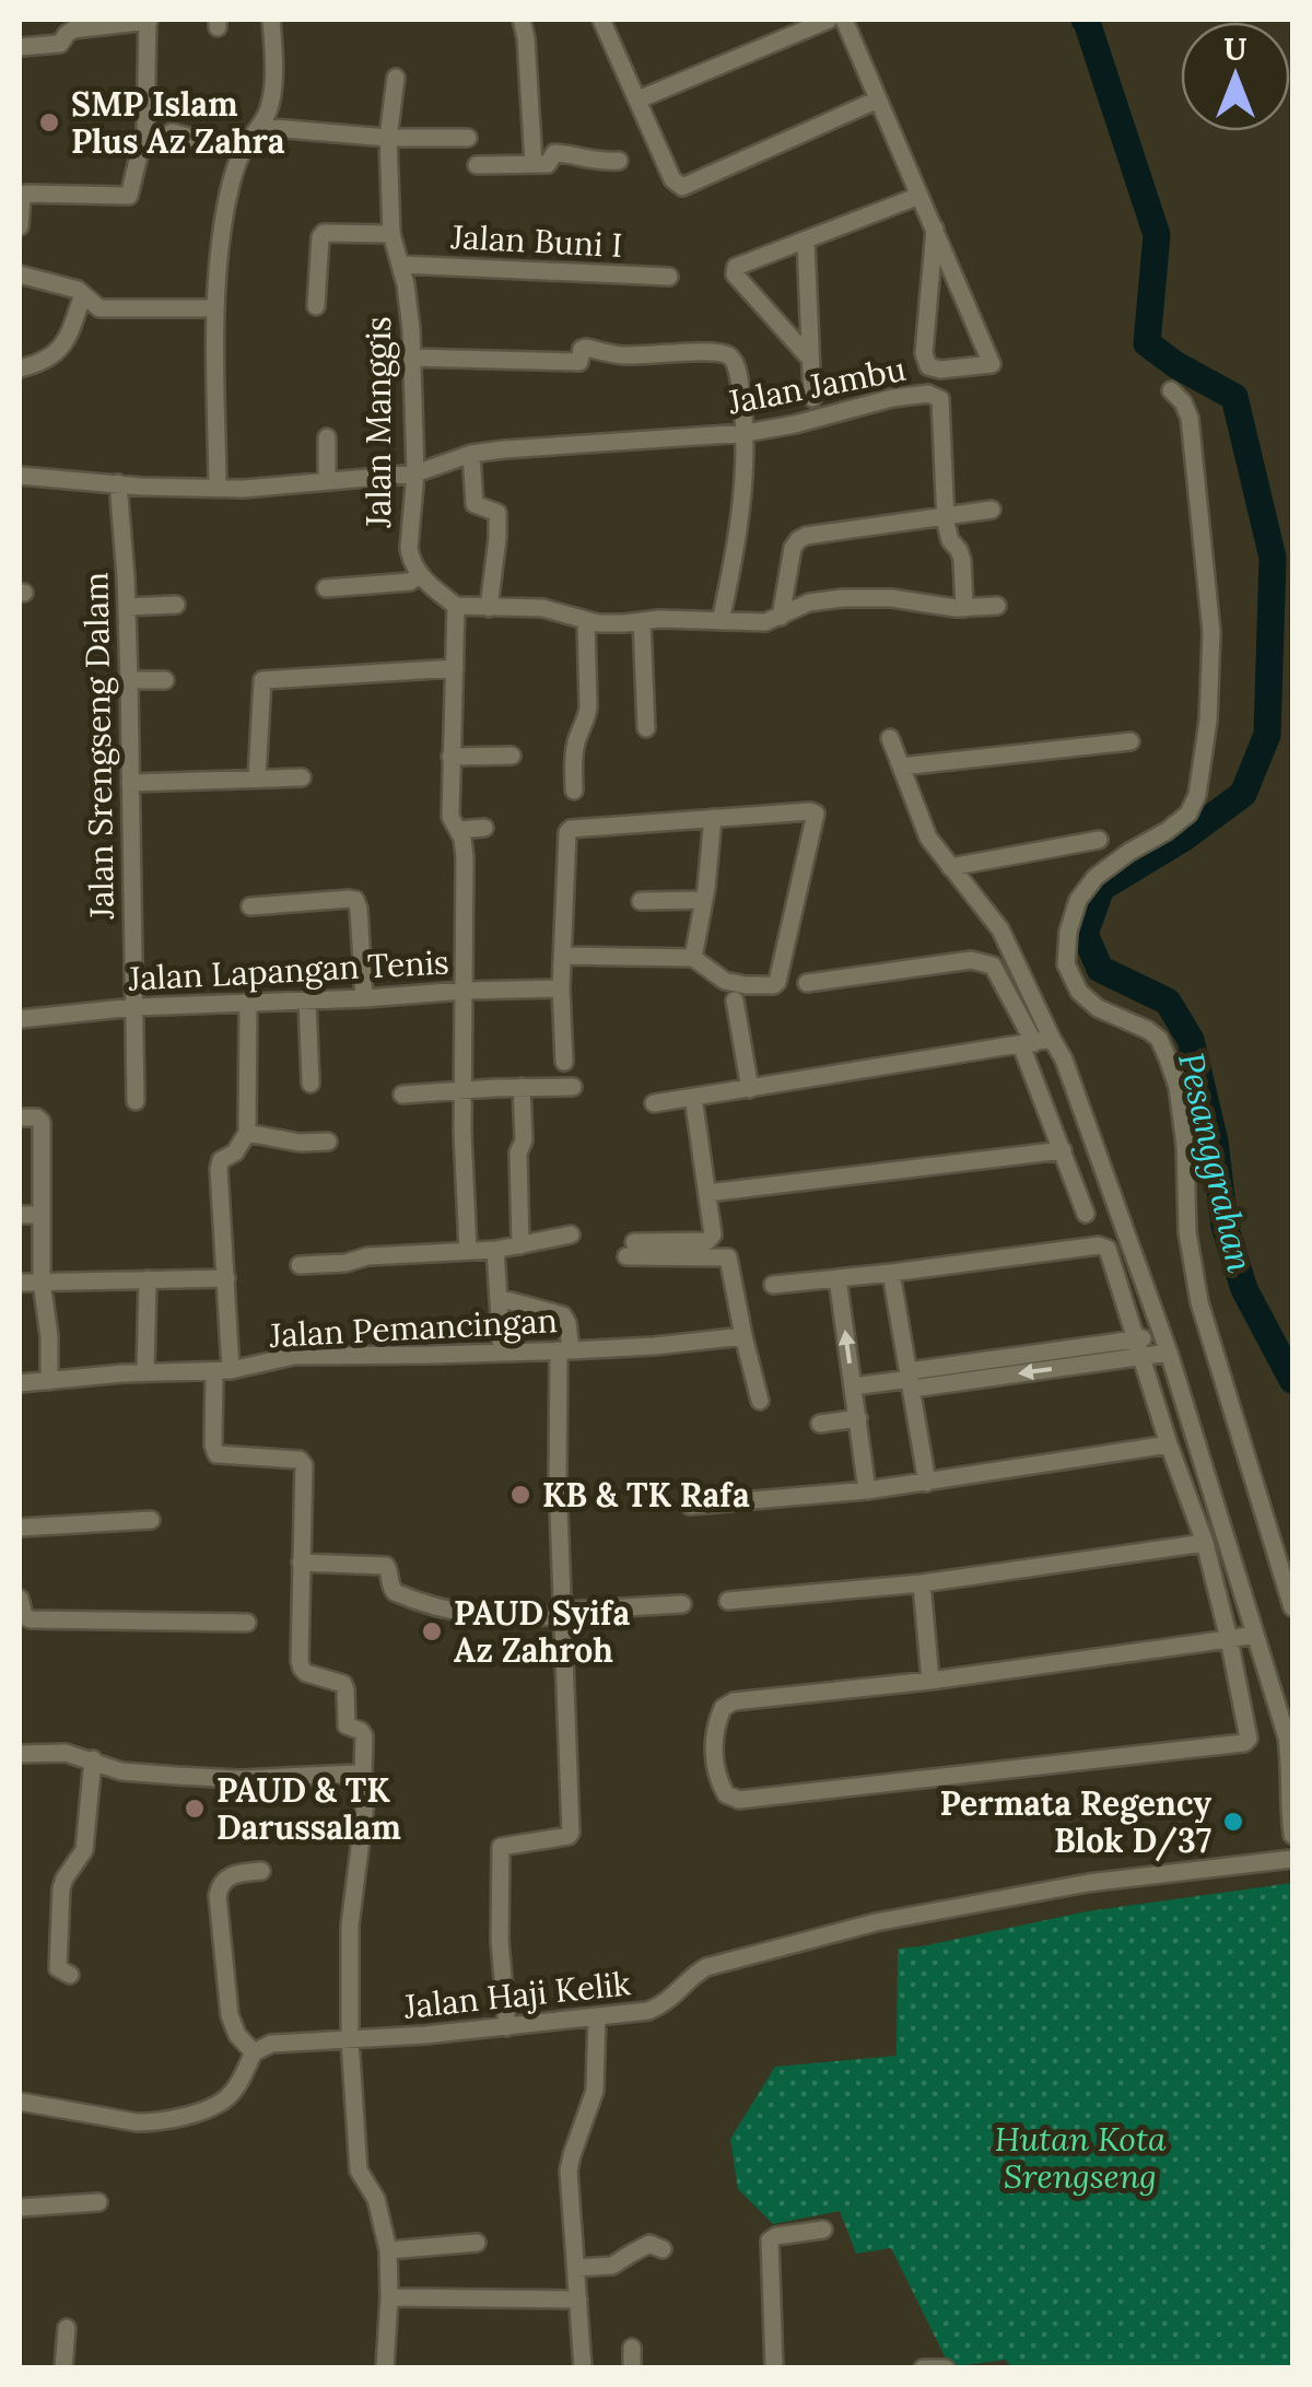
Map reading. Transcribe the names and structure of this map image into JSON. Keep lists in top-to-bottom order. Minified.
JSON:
{"streets":{"street":["Jalan Buni I","Jalan Jambu","Jalan Manggis","Jalan Srengseng Dalam","Jalan Lapangan Tenis","Jalan Pemancingan","Jalan Haji Kelik"]},"crossings":[["Jalan Buni I","Jalan Manggis"],["Jalan Jambu","Jalan Manggis"],["Jalan Jambu","Jalan Srengseng Dalam"],["Jalan Srengseng Dalam","Jalan Lapangan Tenis"]],"water":["Pesanggrahan"],"parks":["Hutan Kota Srengseng"],"places":["SMP Islam Plus Az Zahra","KB & TK Rafa","PAUD Syifa Az Zahroh","PAUD & TK Darussalam","Permata Regency Blok D/37"],"north":"top"}
